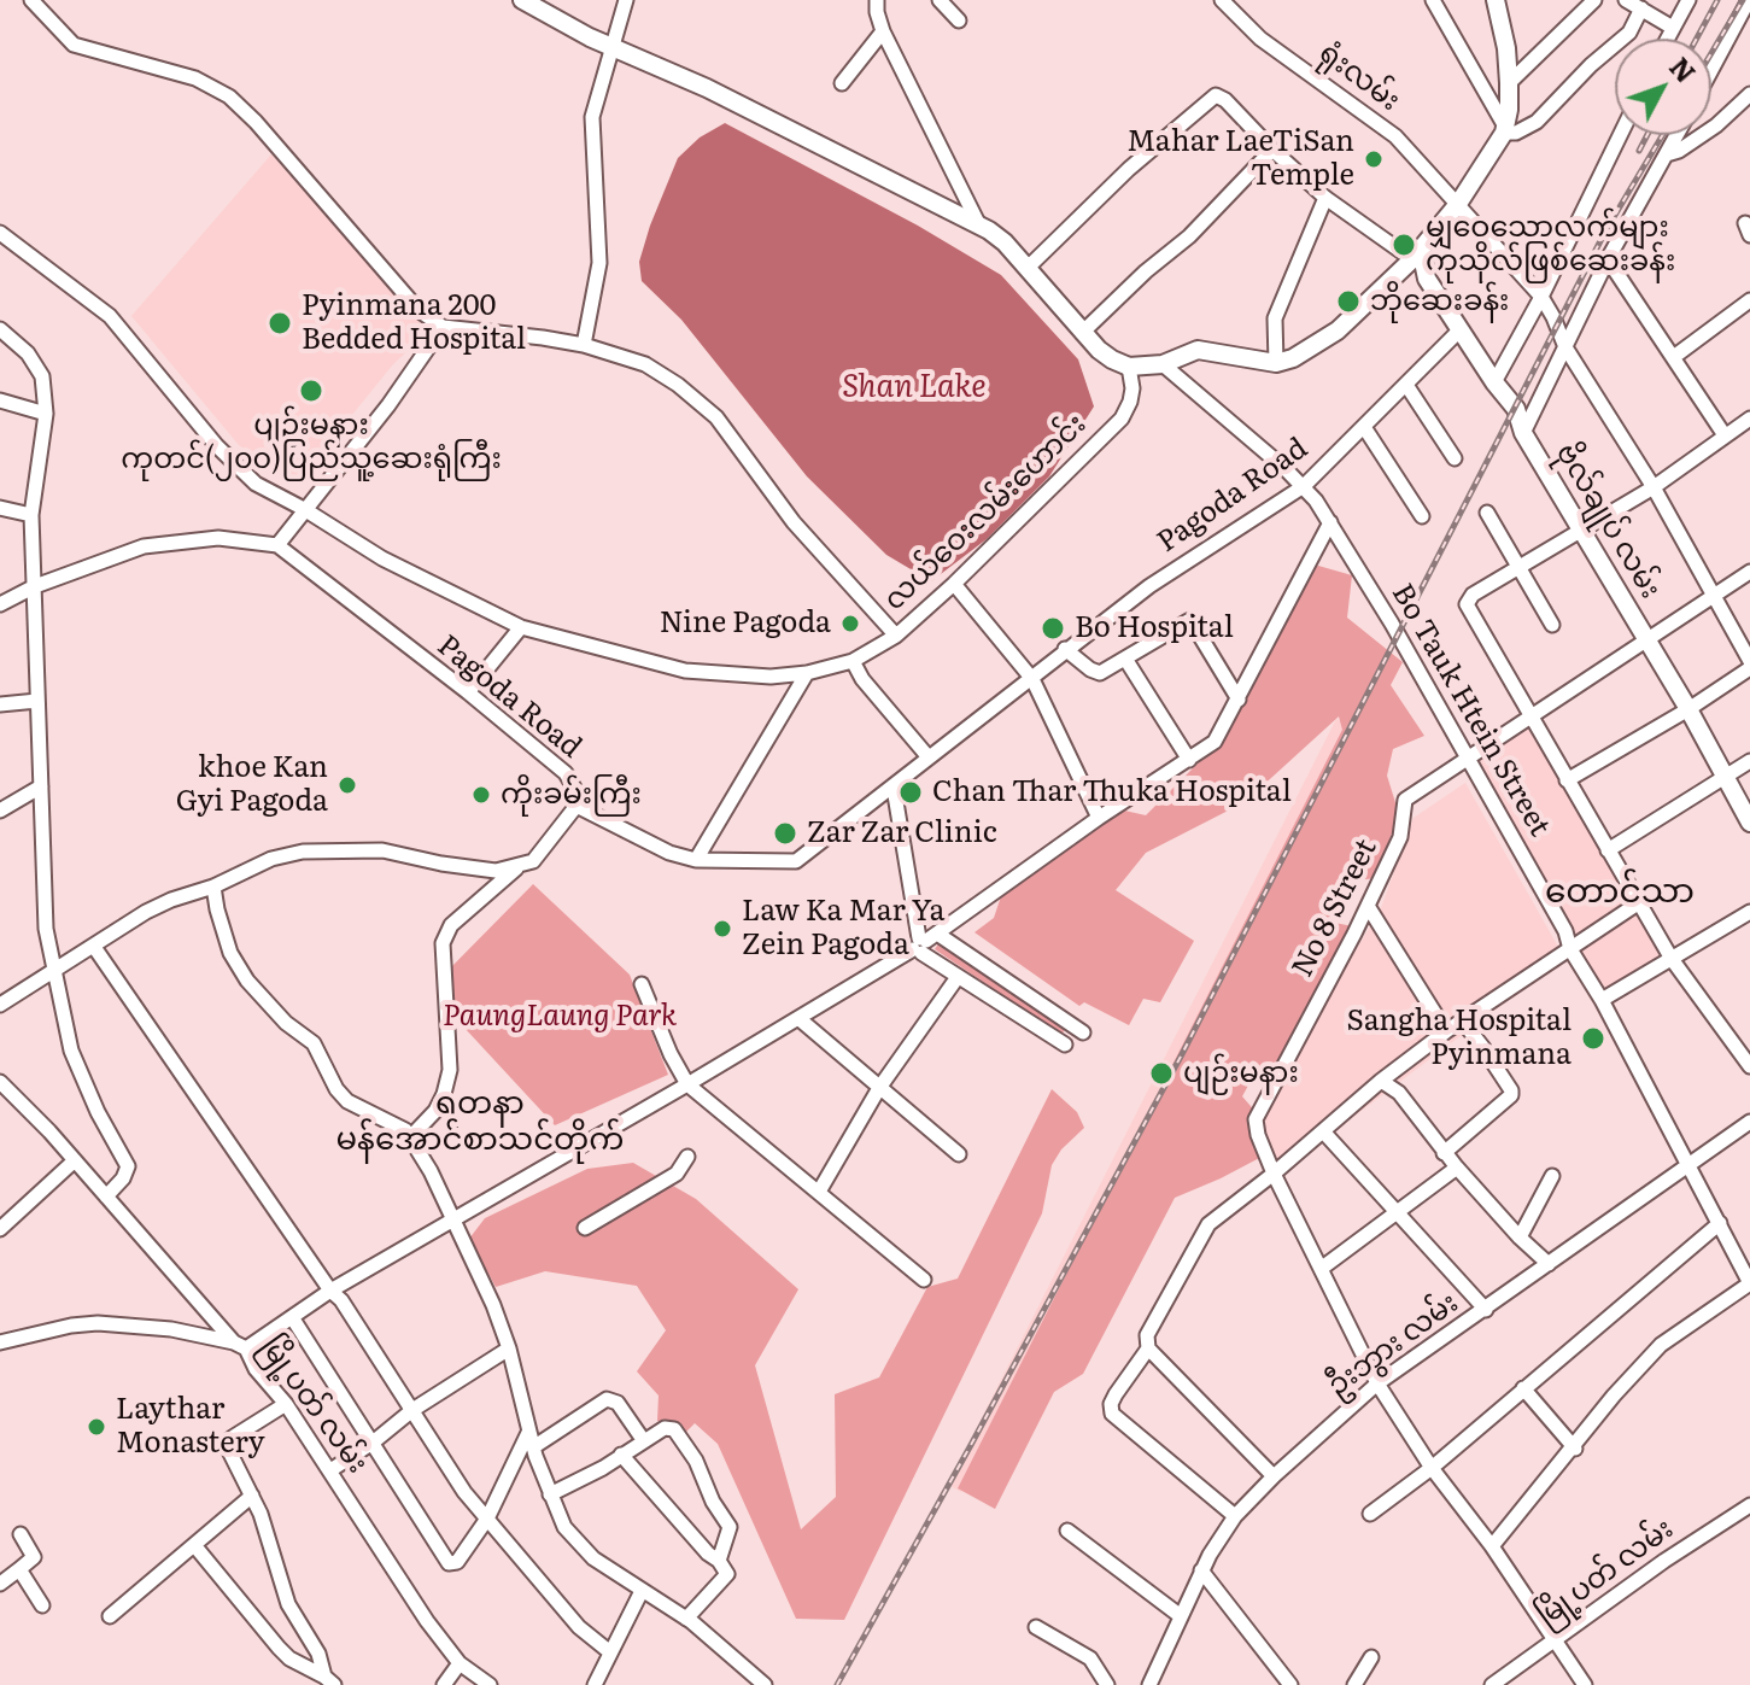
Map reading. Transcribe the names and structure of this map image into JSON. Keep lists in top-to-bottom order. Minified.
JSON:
{"streets":{"main road":["ဗိုလ်ချုပ် လမ်း"],"street":["ရုံးလမ်း","Pagoda Road","လယ်ဝေးလမ်းဟောင်း","Bo Tauk Htein Street","No 8 Street","ဦးဘွား လမ်း","မြို့ပတ် လမ်း"]},"crossings":[["ရုံးလမ်း","No 8 Street"],["Pagoda Road","ဗိုလ်ချုပ် လမ်း"],["Pagoda Road","Bo Tauk Htein Street"],["ဗိုလ်ချုပ် လမ်း","No 8 Street"],["Bo Tauk Htein Street","No 8 Street"],["Bo Tauk Htein Street","ဦးဘွား လမ်း"],["No 8 Street","ဦးဘွား လမ်း"],["No 8 Street","မြို့ပတ် လမ်း"]],"districts":["တောင်သာ","ရတနာ မန်အောင်စာသင်တိုက်"],"water":["Shan Lake"],"parks":["PaungLaung Park"],"places":["Mahar LaeTiSan Temple","မျှဝေသောလက်များ ကုသိုလ်ဖြစ်ဆေးခန်း","ဘိုဆေးခန်း","Pyinmana 200 Bedded Hospital","ပျဉ်းမနား ကုတင်(၂၀၀)ပြည်သူ့ဆေးရုံကြီး","Nine Pagoda","Bo Hospital","khoe Kan Gyi Pagoda","Chan Thar Thuka Hospital","ကိုးခမ်းကြီး","Zar Zar Clinic","Law Ka Mar Ya Zein Pagoda","Sangha Hospital Pyinmana","ပျဉ်းမနား","Laythar Monastery"],"north":"top right"}
